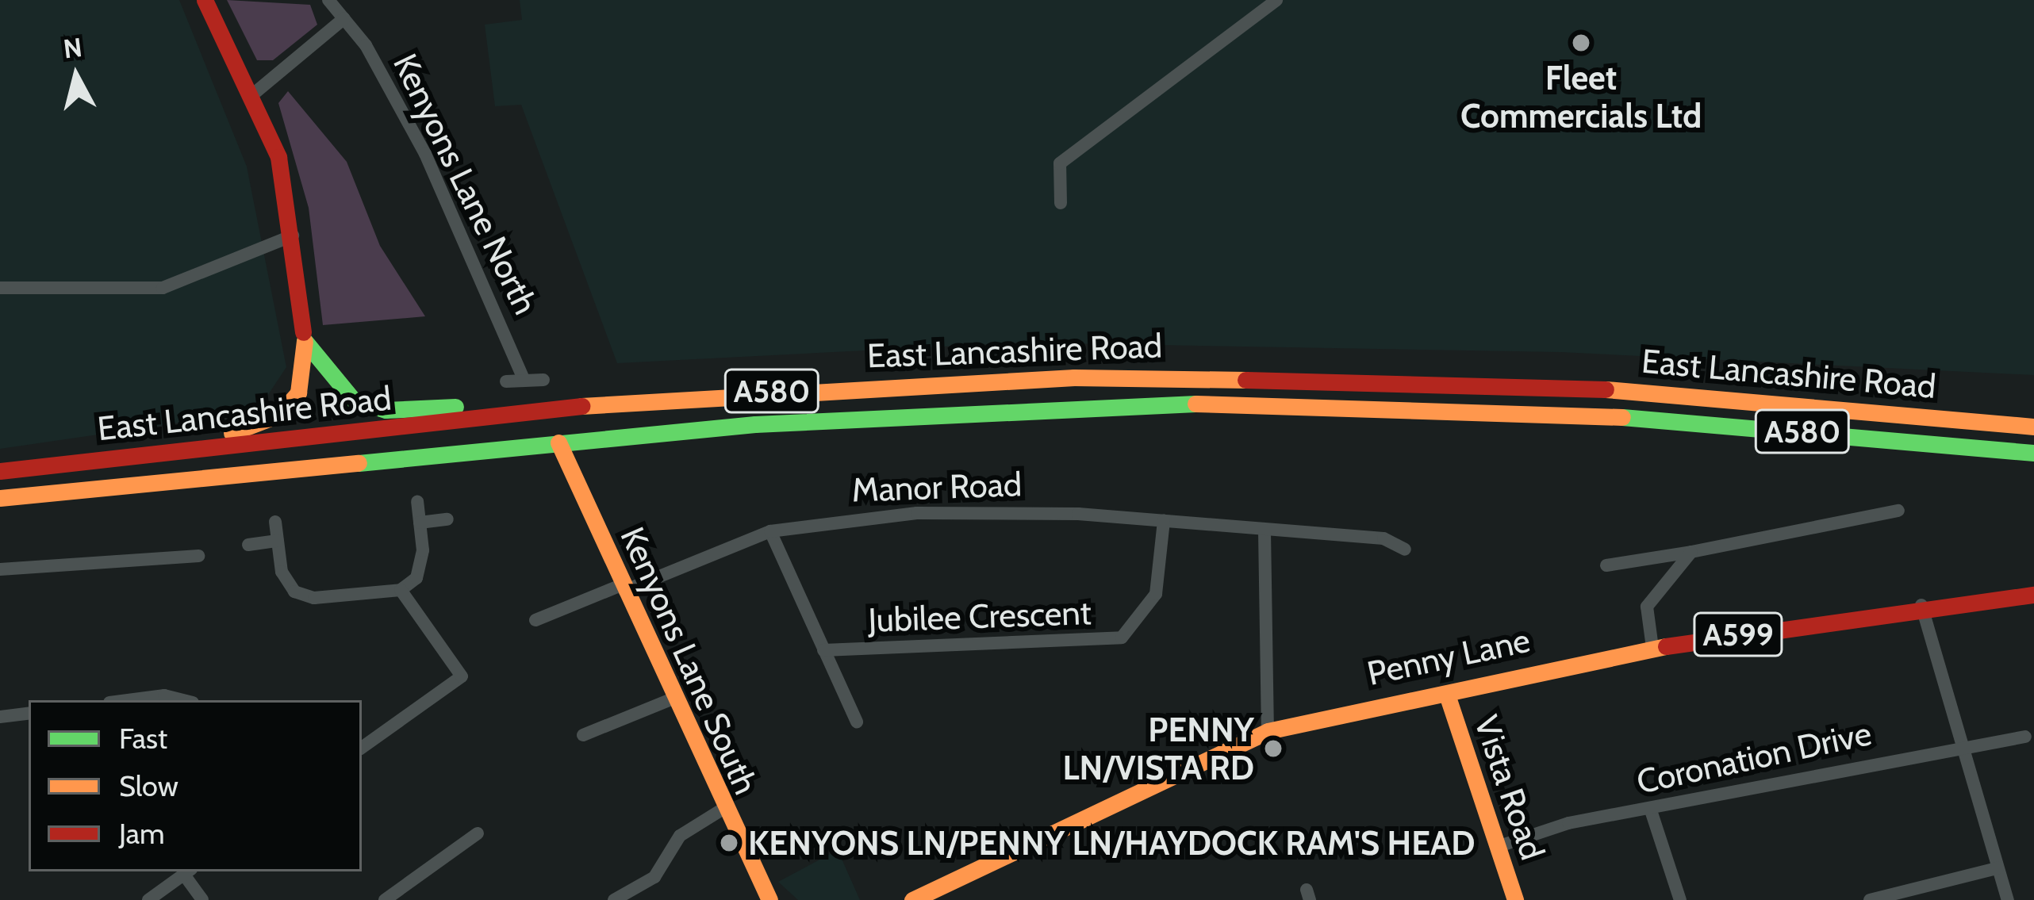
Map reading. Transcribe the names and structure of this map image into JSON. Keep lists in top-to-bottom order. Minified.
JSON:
{"streets":{"main road":["East Lancashire Road","A580","A599","Penny Lane","Kenyons Lane South","Vista Road"],"street":["Kenyons Lane North","Manor Road","Jubilee Crescent","Coronation Drive"]},"crossings":[["East Lancashire Road","Kenyons Lane South"],["Manor Road","Jubilee Crescent"],["Manor Road","Kenyons Lane South"],["Penny Lane","Vista Road"],["Coronation Drive","Vista Road"]],"places":["Fleet Commercials Ltd","PENNY LN/VISTA RD","KENYONS LN/PENNY LN/HAYDOCK RAM'S HEAD"],"legend":["Fast","Slow","Jam"],"north":"top"}
